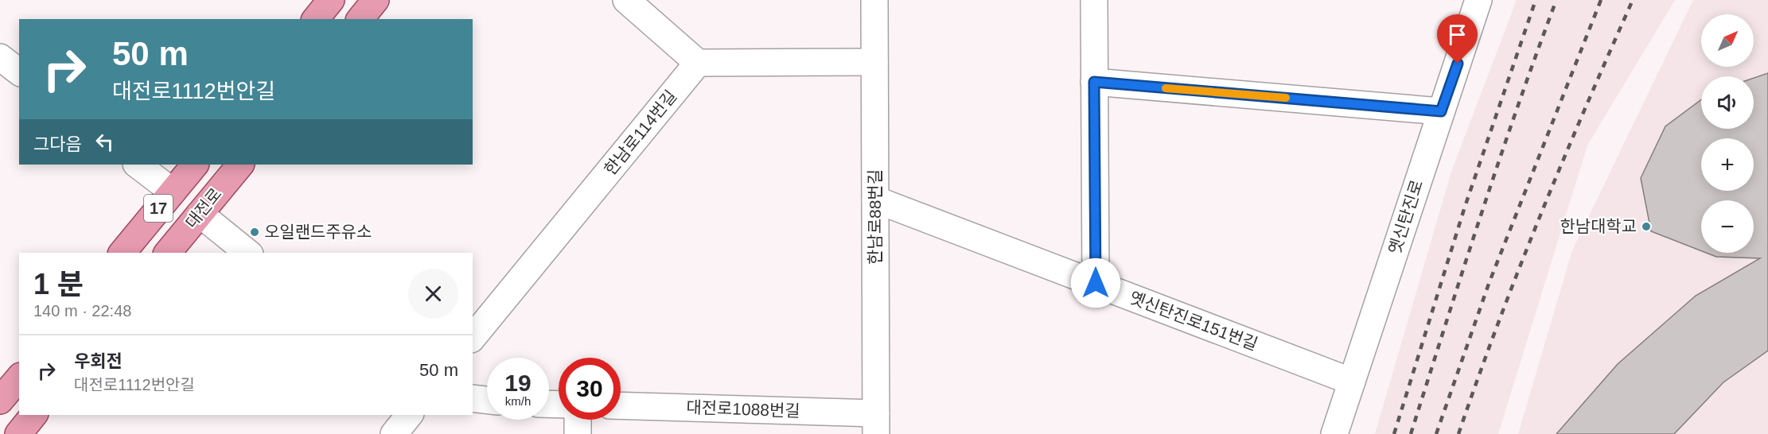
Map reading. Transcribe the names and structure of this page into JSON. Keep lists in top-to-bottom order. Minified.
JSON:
{"streets":{"main road":["17","대전로"],"street":["한남로114번길","한남로88번길","옛신탄진로","옛신탄진로151번길","대전로1088번길"]},"crossings":[["한남로88번길","옛신탄진로151번길"],["한남로88번길","대전로1088번길"],["옛신탄진로","옛신탄진로151번길"]],"places":["한남대학교","오일랜드주유소"],"north":"top right","page":{"map_buttons":["+","−"],"turn":["50 m","대전로1112번안길"],"then":"그다음","heading":["1 분","140 m · 22:48"],"list":[{"name":"우회전","note":"대전로1112번안길","value":"50 m"}],"speed":"19 km/h","limit":"30"}}
